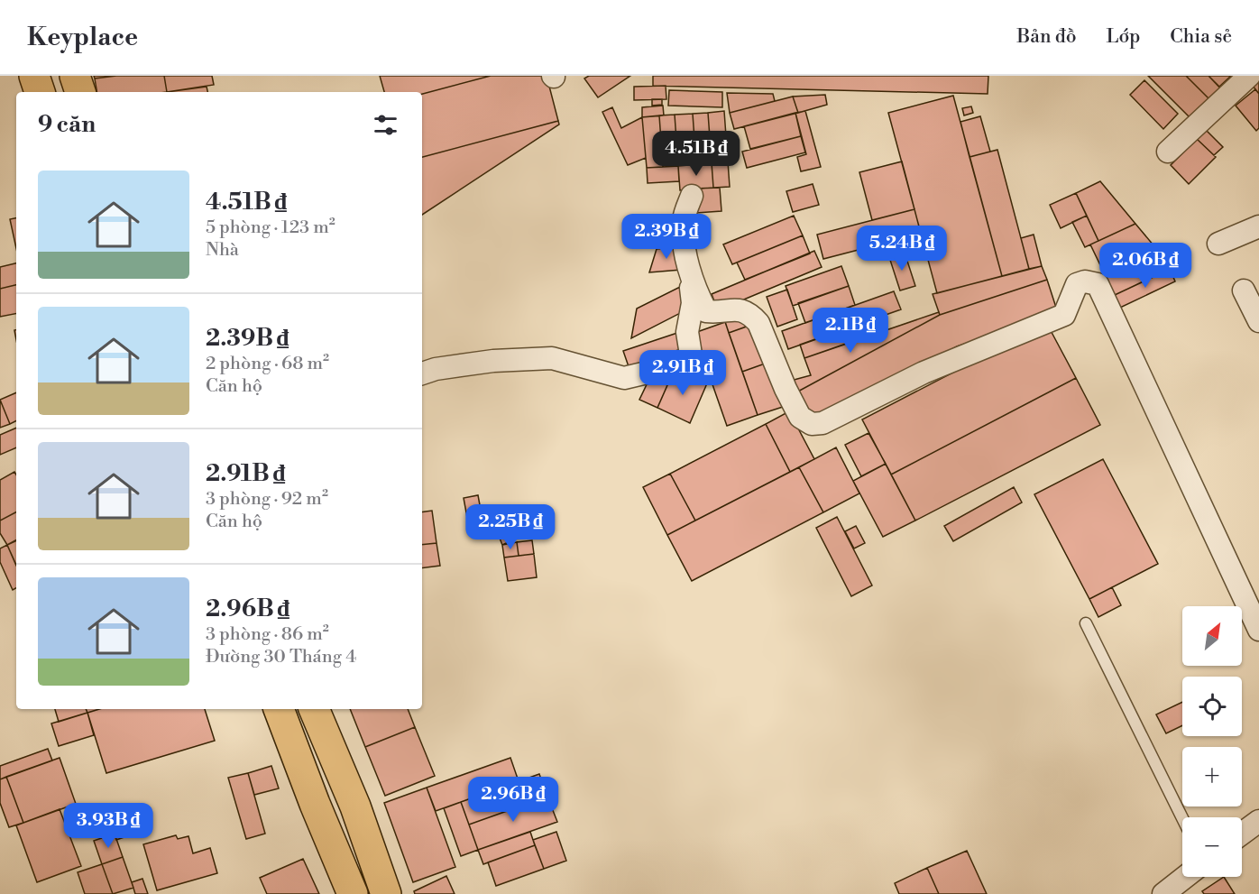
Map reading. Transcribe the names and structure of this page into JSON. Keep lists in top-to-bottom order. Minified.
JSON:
{"north":"top right","page":{"header":"Keyplace","nav":["Bản đồ","Lớp","Chia sẻ"],"heading":"9 căn","price":["4.51B ₫","2.39B ₫","5.24B ₫","2.06B ₫","2.1B ₫","2.91B ₫","2.25B ₫","2.96B ₫","3.93B ₫"],"list":[{"name":"4.51B ₫","note":"5 phòng · 123 m² · Nhà"},{"name":"2.39B ₫","note":"2 phòng · 68 m² · Căn hộ"},{"name":"2.91B ₫","note":"3 phòng · 92 m² · Căn hộ"},{"name":"2.96B ₫","note":"3 phòng · 86 m² · Đường 30 Tháng 4"}],"map_buttons":["+","−"]}}
